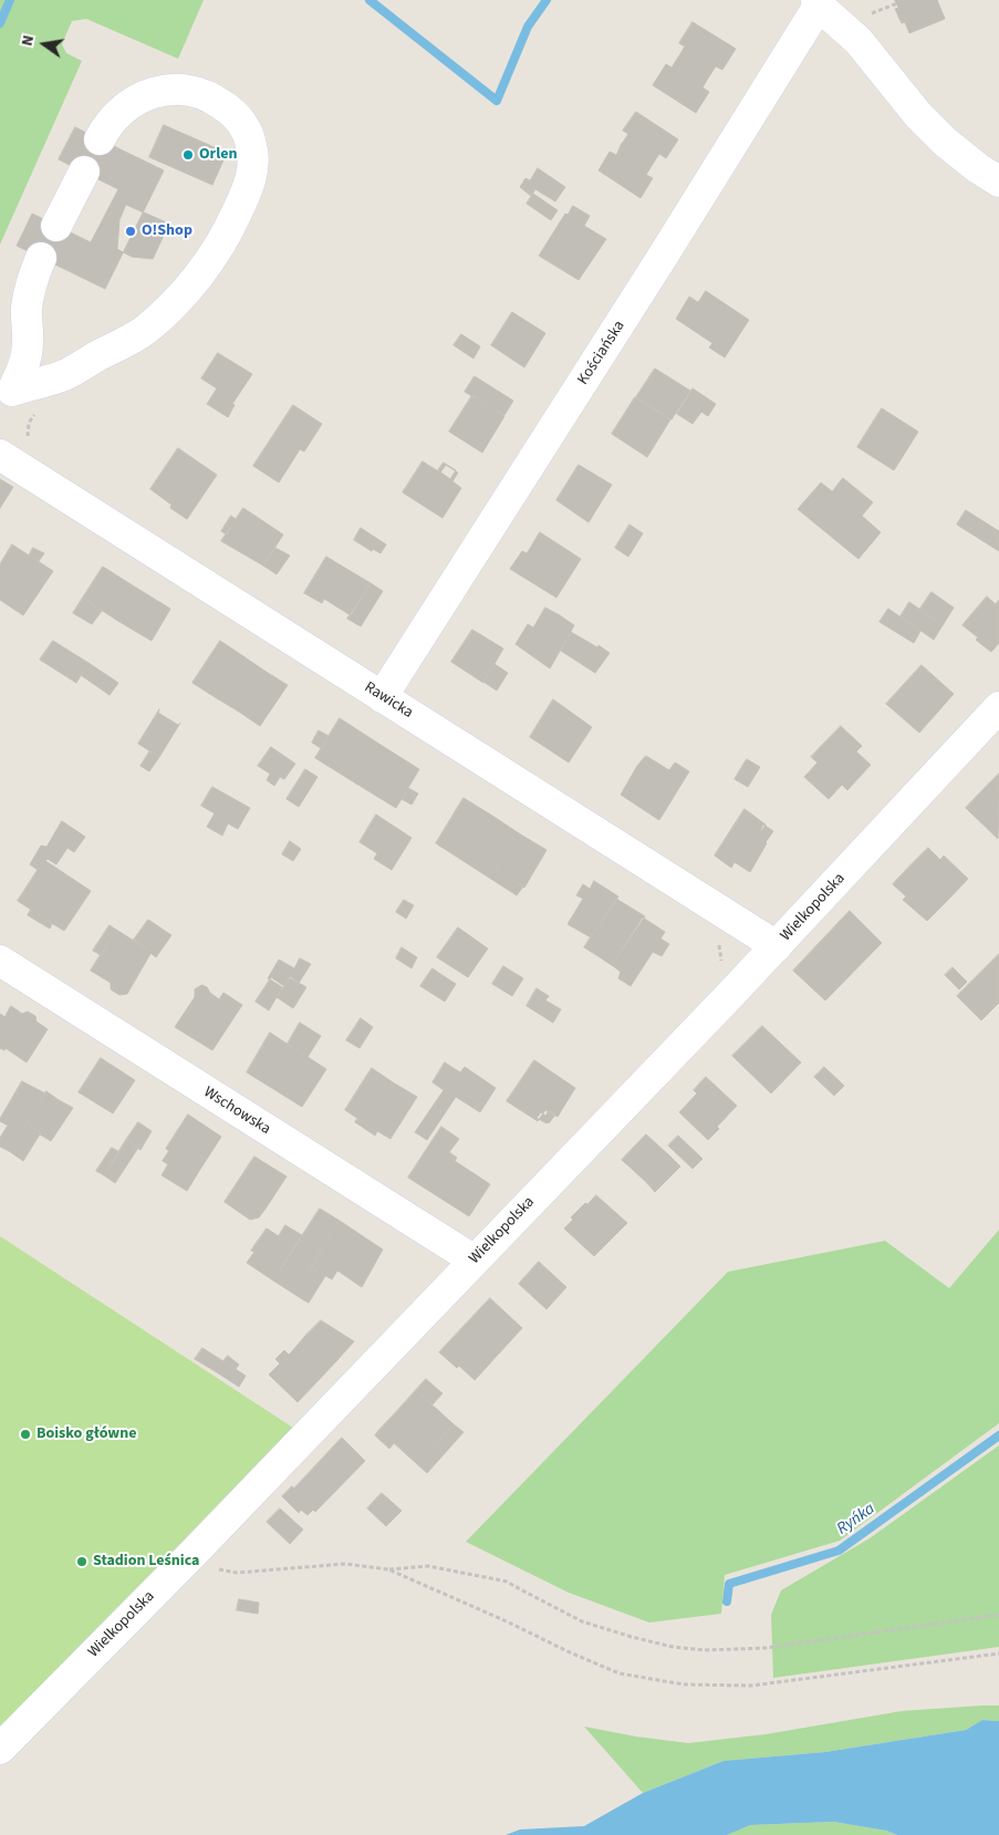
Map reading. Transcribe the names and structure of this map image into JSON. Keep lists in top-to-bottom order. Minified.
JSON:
{"streets":{"street":["Kościańska","Rawicka","Wielkopolska","Wschowska"]},"crossings":[["Kościańska","Rawicka"],["Rawicka","Wielkopolska"],["Wielkopolska","Wschowska"]],"water":["Ryńka"],"places":["Orlen","O!Shop","Boisko główne","Stadion Leśnica"],"north":"left"}
